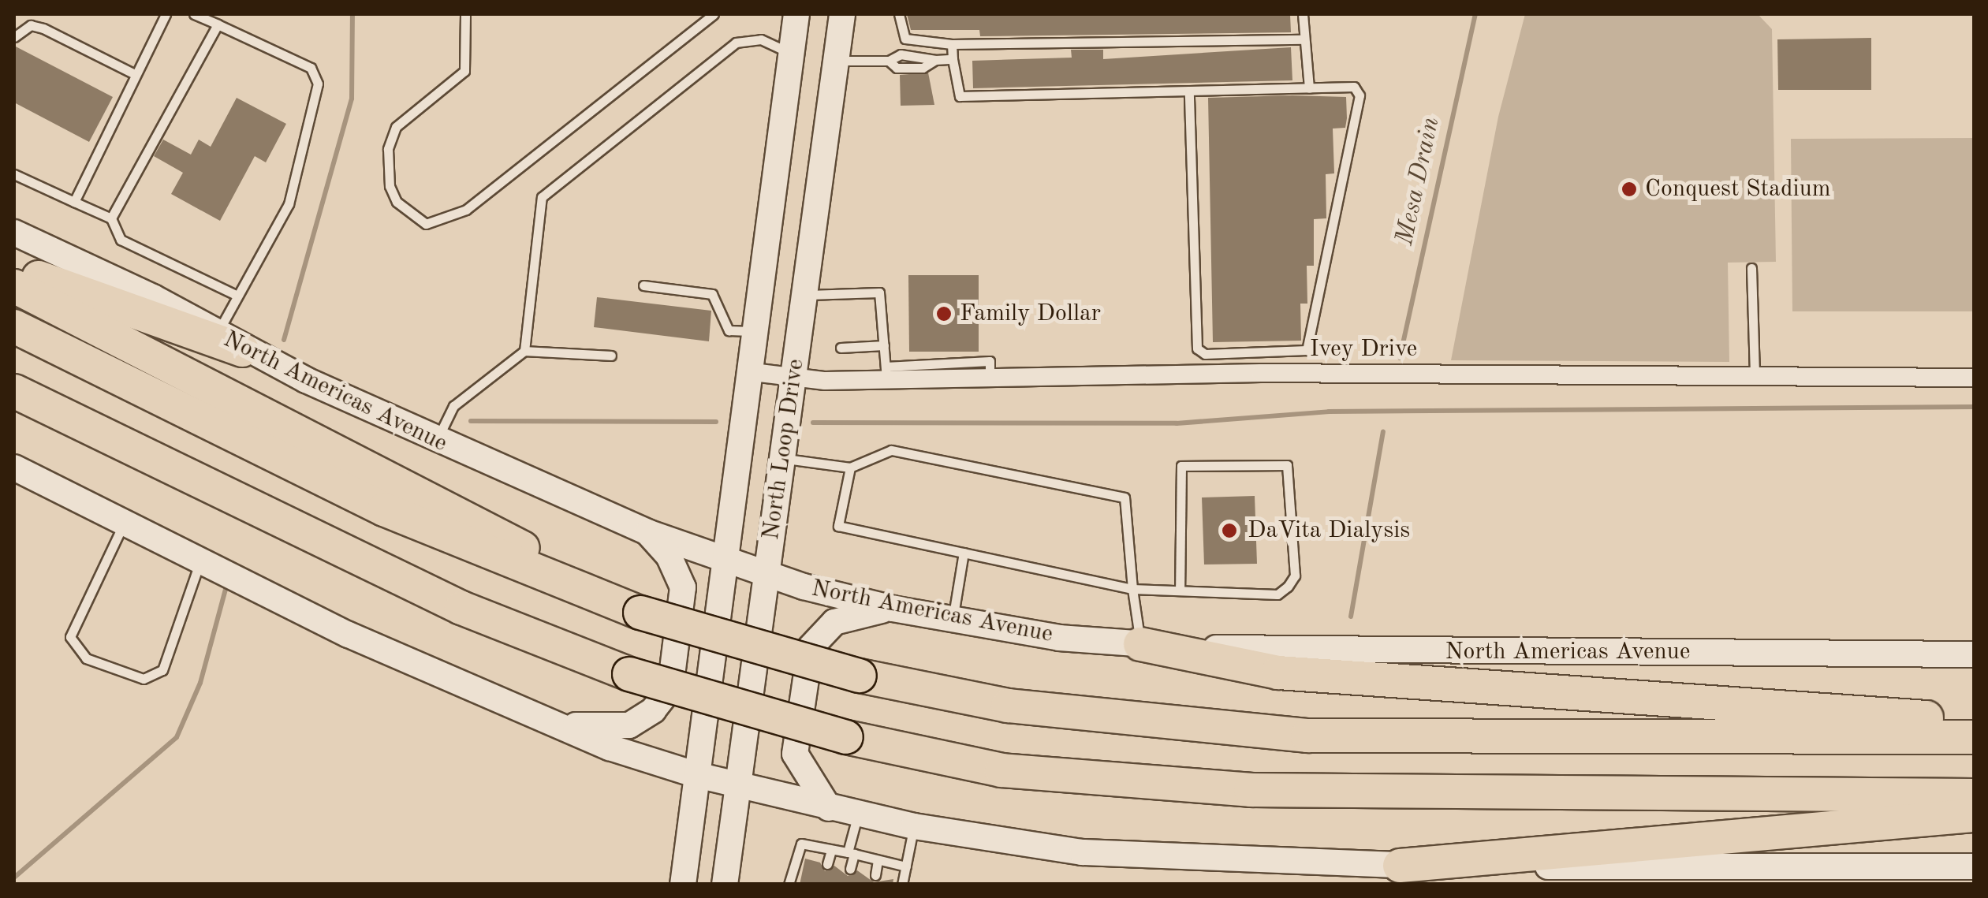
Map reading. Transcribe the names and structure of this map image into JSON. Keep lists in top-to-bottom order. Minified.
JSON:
{"streets":{"main road":["North Americas Avenue","North Loop Drive"],"street":["Ivey Drive"]},"crossings":[["Ivey Drive","North Loop Drive"],["North Americas Avenue","North Loop Drive"]],"water":["Mesa Drain"],"places":["Conquest Stadium","Family Dollar","DaVita Dialysis"]}
